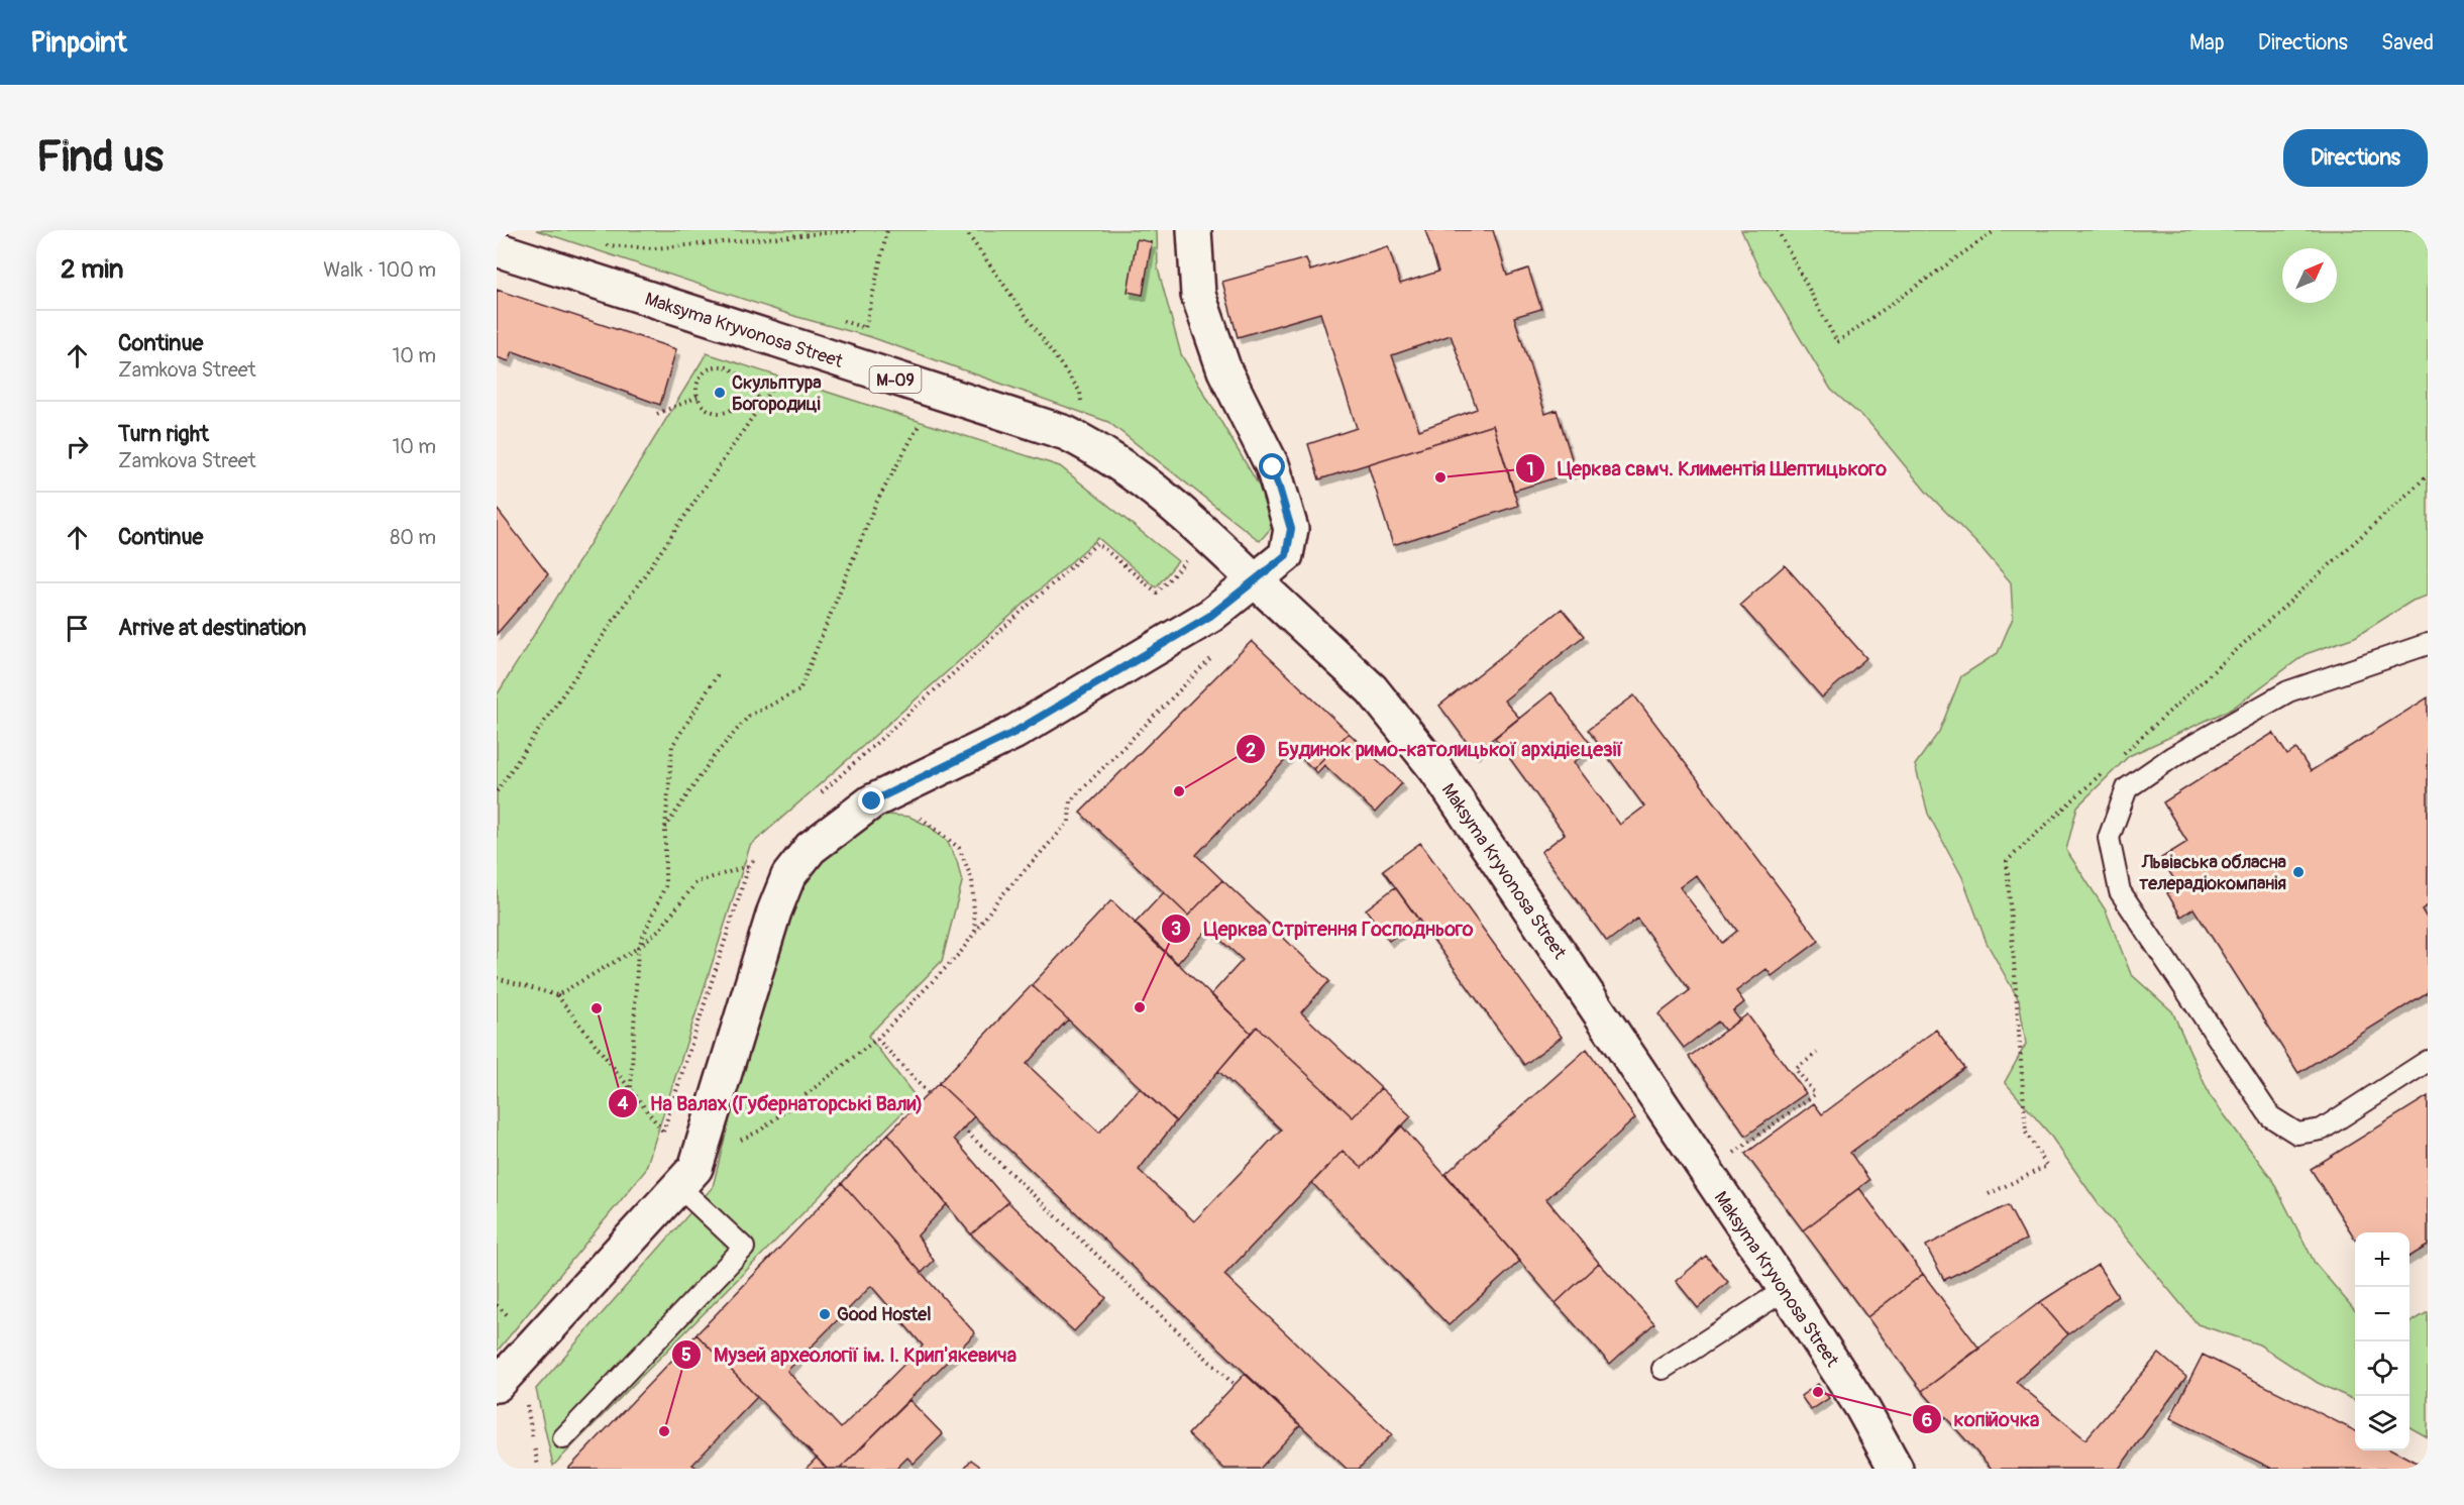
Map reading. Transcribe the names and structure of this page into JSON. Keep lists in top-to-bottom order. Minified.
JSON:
{"streets":{"main road":["Maksyma Kryvonosa Street","М-09"]},"places":["Скульптура Богородиці","Церква свмч. Климентія Шептицького","Будинок римо-католицької архідієцезії","Львівська обласна телерадіокомпанія","Церква Стрітення Господнього","На Валах (Губернаторські Вали)","Good Hostel","копійочка","Музей археології ім. І. Крип'якевича"],"north":"top right","page":{"header":"Pinpoint","nav":["Map","Directions","Saved"],"buttons":"Directions","title":"Find us","heading":["2 min","Walk · 100 m"],"list":[["Continue","Zamkova Street","10 m"],["Turn right","Zamkova Street","10 m"],["Continue","80 m"],"Arrive at destination"],"map_buttons":["+","−"]}}
